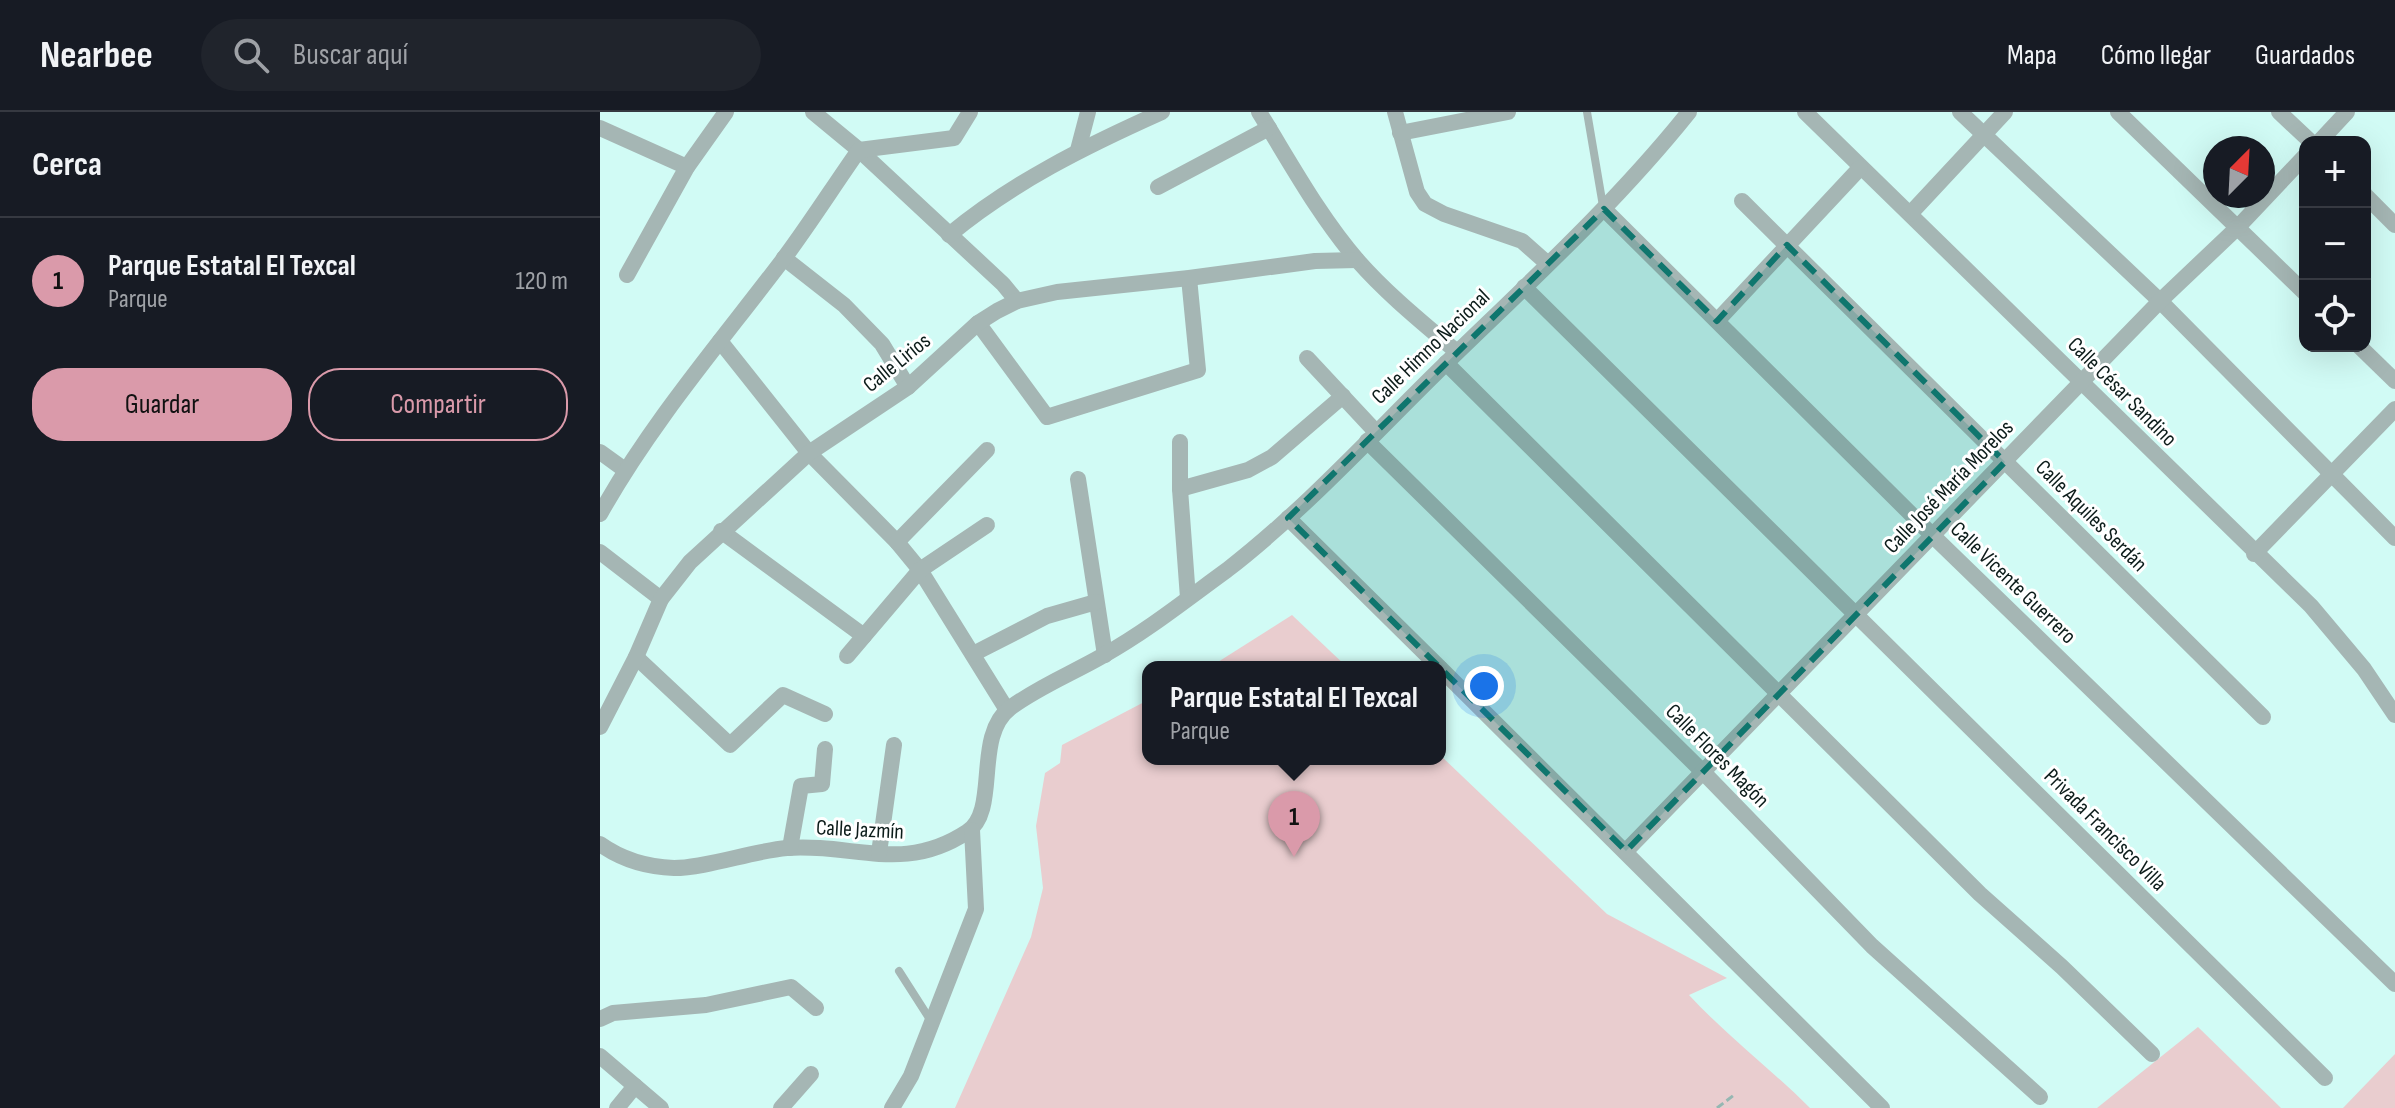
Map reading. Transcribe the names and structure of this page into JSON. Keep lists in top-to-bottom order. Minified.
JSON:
{"streets":{"street":["Calle Himno Nacional","Calle Lirios","Calle César Sandino","Calle José María Morelos","Calle Aquiles Serdán","Calle Vicente Guerrero","Calle Flores Magón","Calle Jazmín","Privada Francisco Villa"]},"crossings":[["Calle Himno Nacional","Calle Vicente Guerrero"],["Calle Himno Nacional","Calle Flores Magón"],["Calle Himno Nacional","Privada Francisco Villa"],["Calle César Sandino","Calle José María Morelos"],["Calle José María Morelos","Calle Aquiles Serdán"],["Calle José María Morelos","Calle Vicente Guerrero"],["Calle José María Morelos","Calle Flores Magón"],["Calle José María Morelos","Privada Francisco Villa"]],"north":"top right","page":{"header":"Nearbee","search":"Buscar aquí","nav":["Mapa","Cómo llegar","Guardados"],"heading":"Cerca","map_buttons":["+","−"],"list":[{"mark":"1","name":"Parque Estatal El Texcal","note":"Parque","value":"120 m"}],"buttons":["Guardar","Compartir"],"popup":["Parque Estatal El Texcal","Parque"],"pins":"1"}}
